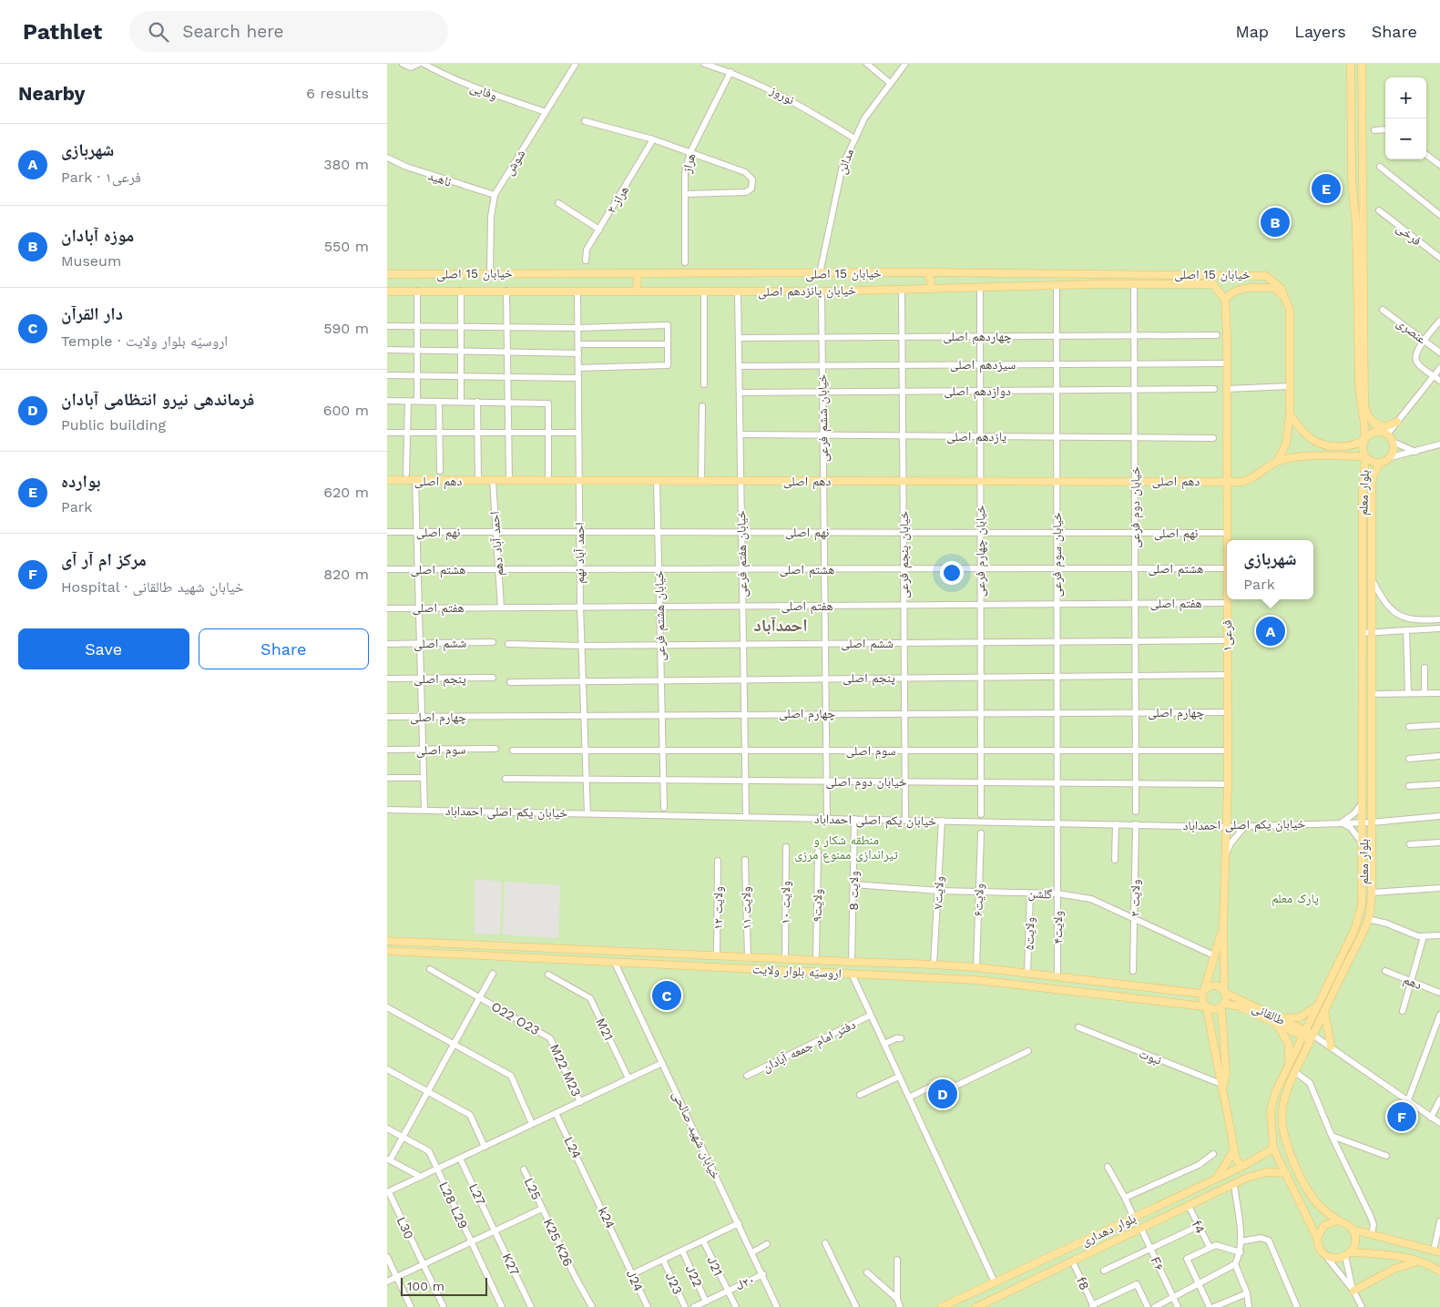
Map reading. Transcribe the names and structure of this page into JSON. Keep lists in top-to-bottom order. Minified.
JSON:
{"streets":{"main road":["خیابان 15 اصلی","خیابان پانزدهم اصلی","دهم اصلی","بلوار معلم","فرعی۱","اروسیّه بلوار ولایت","طالقانی","بلوار دهداری"],"street":["وفایی","نوروز","مدائن","شوش","هراز","ناهید","هراز ۲","فرخی","عنصری","چهاردهم اصلی","سیزدهم اصلی","دوازدهم اصلی","خیابان ششم فرعی","یازدهم اصلی","خیابان دوم فرعی","نهم اصلی","احمد آباد دهم","خیابان چهارم فرعی","احمد آباد نهم","خیابان هفتم فرعی","خیابان پنجم فرعی","خیابان سوم فرعی","هشتم اصلی","هفتم اصلی","خیابان هشتم فرعی","ششم اصلی","پنجم اصلی","چهارم اصلی","سوم اصلی","خیابان دوم اصلی","خیابان یکم اصلی احمداباد","ولایت 8","ولایت۷","گلشن","ولایت ۲","ولایت۶","ولایت ۱۰","ولایت۹","ولایت ۱۲","ولایت ۱۱","ولایت۴","ولایت۵","دهم","O22 O23","M21","دفتر امام جمعه آبادان","نبوت","M22 M23","خیابان شهید صالحی","L24","L25","L27","L28 L29","k24","f4","L30","K25 K26","F۶","K27","J21","J22","J24","J۲۰","J23","f8"]},"crossings":[["وفایی","شوش"],["نوروز","مدائن"],["نوروز","هراز"],["مدائن","خیابان 15 اصلی"],["شوش","ناهید"],["شوش","خیابان 15 اصلی"],["خیابان پانزدهم اصلی","خیابان ششم فرعی"],["خیابان پانزدهم اصلی","خیابان دوم فرعی"],["خیابان پانزدهم اصلی","خیابان چهارم فرعی"],["خیابان پانزدهم اصلی","احمد آباد نهم"],["خیابان پانزدهم اصلی","خیابان هفتم فرعی"],["خیابان پانزدهم اصلی","خیابان پنجم فرعی"],["خیابان پانزدهم اصلی","خیابان سوم فرعی"],["خیابان پانزدهم اصلی","فرعی۱"],["چهاردهم اصلی","خیابان ششم فرعی"],["چهاردهم اصلی","خیابان دوم فرعی"],["چهاردهم اصلی","خیابان چهارم فرعی"],["چهاردهم اصلی","خیابان هفتم فرعی"],["چهاردهم اصلی","خیابان پنجم فرعی"],["چهاردهم اصلی","خیابان سوم فرعی"],["سیزدهم اصلی","خیابان ششم فرعی"],["سیزدهم اصلی","خیابان دوم فرعی"],["سیزدهم اصلی","خیابان چهارم فرعی"],["سیزدهم اصلی","خیابان هفتم فرعی"],["سیزدهم اصلی","خیابان پنجم فرعی"],["سیزدهم اصلی","خیابان سوم فرعی"],["سیزدهم اصلی","فرعی۱"],["دوازدهم اصلی","خیابان ششم فرعی"],["دوازدهم اصلی","خیابان دوم فرعی"],["دوازدهم اصلی","خیابان چهارم فرعی"],["دوازدهم اصلی","خیابان هفتم فرعی"],["دوازدهم اصلی","خیابان پنجم فرعی"],["دوازدهم اصلی","خیابان سوم فرعی"],["خیابان ششم فرعی","یازدهم اصلی"],["خیابان ششم فرعی","دهم اصلی"],["خیابان ششم فرعی","نهم اصلی"],["خیابان ششم فرعی","هشتم اصلی"],["خیابان ششم فرعی","هفتم اصلی"],["خیابان ششم فرعی","ششم اصلی"],["خیابان ششم فرعی","پنجم اصلی"],["خیابان ششم فرعی","چهارم اصلی"],["خیابان ششم فرعی","سوم اصلی"],["خیابان ششم فرعی","خیابان دوم اصلی"],["خیابان ششم فرعی","خیابان یکم اصلی احمداباد"],["یازدهم اصلی","خیابان دوم فرعی"],["یازدهم اصلی","خیابان چهارم فرعی"],["یازدهم اصلی","خیابان هفتم فرعی"],["یازدهم اصلی","خیابان پنجم فرعی"],["یازدهم اصلی","خیابان سوم فرعی"],["دهم اصلی","خیابان دوم فرعی"],["دهم اصلی","احمد آباد دهم"],["دهم اصلی","خیابان چهارم فرعی"],["دهم اصلی","احمد آباد نهم"],["دهم اصلی","خیابان هفتم فرعی"],["دهم اصلی","خیابان پنجم فرعی"],["دهم اصلی","خیابان سوم فرعی"],["دهم اصلی","خیابان هشتم فرعی"],["دهم اصلی","فرعی۱"],["بلوار معلم","خیابان یکم اصلی احمداباد"],["بلوار معلم","طالقانی"],["بلوار معلم","بلوار دهداری"],["خیابان دوم فرعی","نهم اصلی"],["خیابان دوم فرعی","هشتم اصلی"],["خیابان دوم فرعی","هفتم اصلی"],["خیابان دوم فرعی","ششم اصلی"],["خیابان دوم فرعی","پنجم اصلی"],["خیابان دوم فرعی","چهارم اصلی"],["خیابان دوم فرعی","سوم اصلی"],["خیابان دوم فرعی","خیابان دوم اصلی"],["نهم اصلی","احمد آباد دهم"],["نهم اصلی","خیابان چهارم فرعی"],["نهم اصلی","احمد آباد نهم"],["نهم اصلی","خیابان هفتم فرعی"],["نهم اصلی","خیابان پنجم فرعی"],["نهم اصلی","خیابان سوم فرعی"],["نهم اصلی","خیابان هشتم فرعی"],["نهم اصلی","فرعی۱"],["احمد آباد دهم","هشتم اصلی"],["احمد آباد دهم","هفتم اصلی"],["خیابان چهارم فرعی","هشتم اصلی"],["خیابان چهارم فرعی","هفتم اصلی"],["خیابان چهارم فرعی","ششم اصلی"],["خیابان چهارم فرعی","پنجم اصلی"],["خیابان چهارم فرعی","چهارم اصلی"],["خیابان چهارم فرعی","سوم اصلی"],["خیابان چهارم فرعی","خیابان دوم اصلی"],["احمد آباد نهم","هشتم اصلی"],["احمد آباد نهم","هفتم اصلی"],["احمد آباد نهم","ششم اصلی"],["احمد آباد نهم","پنجم اصلی"],["احمد آباد نهم","چهارم اصلی"],["احمد آباد نهم","سوم اصلی"],["احمد آباد نهم","خیابان دوم اصلی"],["احمد آباد نهم","خیابان یکم اصلی احمداباد"],["خیابان هفتم فرعی","هشتم اصلی"],["خیابان هفتم فرعی","هفتم اصلی"],["خیابان هفتم فرعی","ششم اصلی"],["خیابان هفتم فرعی","پنجم اصلی"],["خیابان هفتم فرعی","چهارم اصلی"],["خیابان هفتم فرعی","سوم اصلی"],["خیابان هفتم فرعی","خیابان دوم اصلی"],["خیابان هفتم فرعی","خیابان یکم اصلی احمداباد"],["خیابان پنجم فرعی","هشتم اصلی"],["خیابان پنجم فرعی","هفتم اصلی"],["خیابان پنجم فرعی","ششم اصلی"],["خیابان پنجم فرعی","پنجم اصلی"],["خیابان پنجم فرعی","چهارم اصلی"],["خیابان پنجم فرعی","سوم اصلی"],["خیابان پنجم فرعی","خیابان دوم اصلی"],["خیابان پنجم فرعی","خیابان یکم اصلی احمداباد"],["خیابان سوم فرعی","هشتم اصلی"],["خیابان سوم فرعی","هفتم اصلی"],["خیابان سوم فرعی","ششم اصلی"],["خیابان سوم فرعی","پنجم اصلی"],["خیابان سوم فرعی","چهارم اصلی"],["خیابان سوم فرعی","سوم اصلی"],["خیابان سوم فرعی","خیابان دوم اصلی"],["خیابان سوم فرعی","خیابان یکم اصلی احمداباد"],["خیابان سوم فرعی","ولایت۴"],["هشتم اصلی","خیابان هشتم فرعی"],["هشتم اصلی","فرعی۱"],["هفتم اصلی","خیابان هشتم فرعی"],["هفتم اصلی","فرعی۱"],["خیابان هشتم فرعی","ششم اصلی"],["خیابان هشتم فرعی","پنجم اصلی"],["خیابان هشتم فرعی","چهارم اصلی"],["خیابان هشتم فرعی","سوم اصلی"],["خیابان هشتم فرعی","خیابان دوم اصلی"],["فرعی۱","ششم اصلی"],["فرعی۱","پنجم اصلی"],["فرعی۱","چهارم اصلی"],["فرعی۱","سوم اصلی"],["فرعی۱","خیابان دوم اصلی"],["فرعی۱","خیابان یکم اصلی احمداباد"],["خیابان یکم اصلی احمداباد","ولایت 8"],["خیابان یکم اصلی احمداباد","ولایت۷"],["خیابان یکم اصلی احمداباد","ولایت ۲"],["خیابان یکم اصلی احمداباد","ولایت۴"],["ولایت 8","گلشن"],["ولایت 8","اروسیّه بلوار ولایت"],["ولایت۷","گلشن"],["ولایت۷","اروسیّه بلوار ولایت"],["گلشن","ولایت ۲"],["گلشن","ولایت۶"],["گلشن","ولایت۴"],["گلشن","ولایت۵"],["ولایت۶","اروسیّه بلوار ولایت"],["ولایت ۱۰","اروسیّه بلوار ولایت"],["ولایت۹","اروسیّه بلوار ولایت"],["ولایت ۱۲","اروسیّه بلوار ولایت"],["ولایت ۱۱","اروسیّه بلوار ولایت"],["ولایت۴","اروسیّه بلوار ولایت"],["ولایت۵","اروسیّه بلوار ولایت"],["اروسیّه بلوار ولایت","طالقانی"],["اروسیّه بلوار ولایت","خیابان شهید صالحی"],["O22 O23","M22 M23"],["خیابان شهید صالحی","J۲۰"],["L24","k24"],["L25","K25 K26"],["L27","K27"],["k24","J24"],["f4","بلوار دهداری"],["بلوار دهداری","F۶"],["بلوار دهداری","f8"],["J21","J۲۰"],["J22","J۲۰"]],"districts":["احمدآباد"],"parks":["منطقه شکار و تیراندازی ممنوع مرزی","پارک معلم"],"scale_bar":"100 m","page":{"header":"Pathlet","search":"Search here","nav":["Map","Layers","Share"],"heading":["Nearby","6 results"],"map_buttons":["+","−"],"list":[{"mark":"A","name":"شهربازی","note":"Park · فرعی۱","value":"380 m"},{"mark":"B","name":"موزه آبادان","note":"Museum","value":"550 m"},{"mark":"C","name":"دار القرآن","note":"Temple · اروسیّه بلوار ولایت","value":"590 m"},{"mark":"D","name":"فرماندهی نیرو انتظامی آبادان","note":"Public building","value":"600 m"},{"mark":"E","name":"بوارده","note":"Park","value":"620 m"},{"mark":"F","name":"مرکز ام آر آی","note":"Hospital · خیابان شهيد طالقانی","value":"820 m"}],"pins":["E","B","A","C","D","F"],"popup":["شهربازی","Park"],"buttons":["Save","Share"],"scale":"100 m"}}
